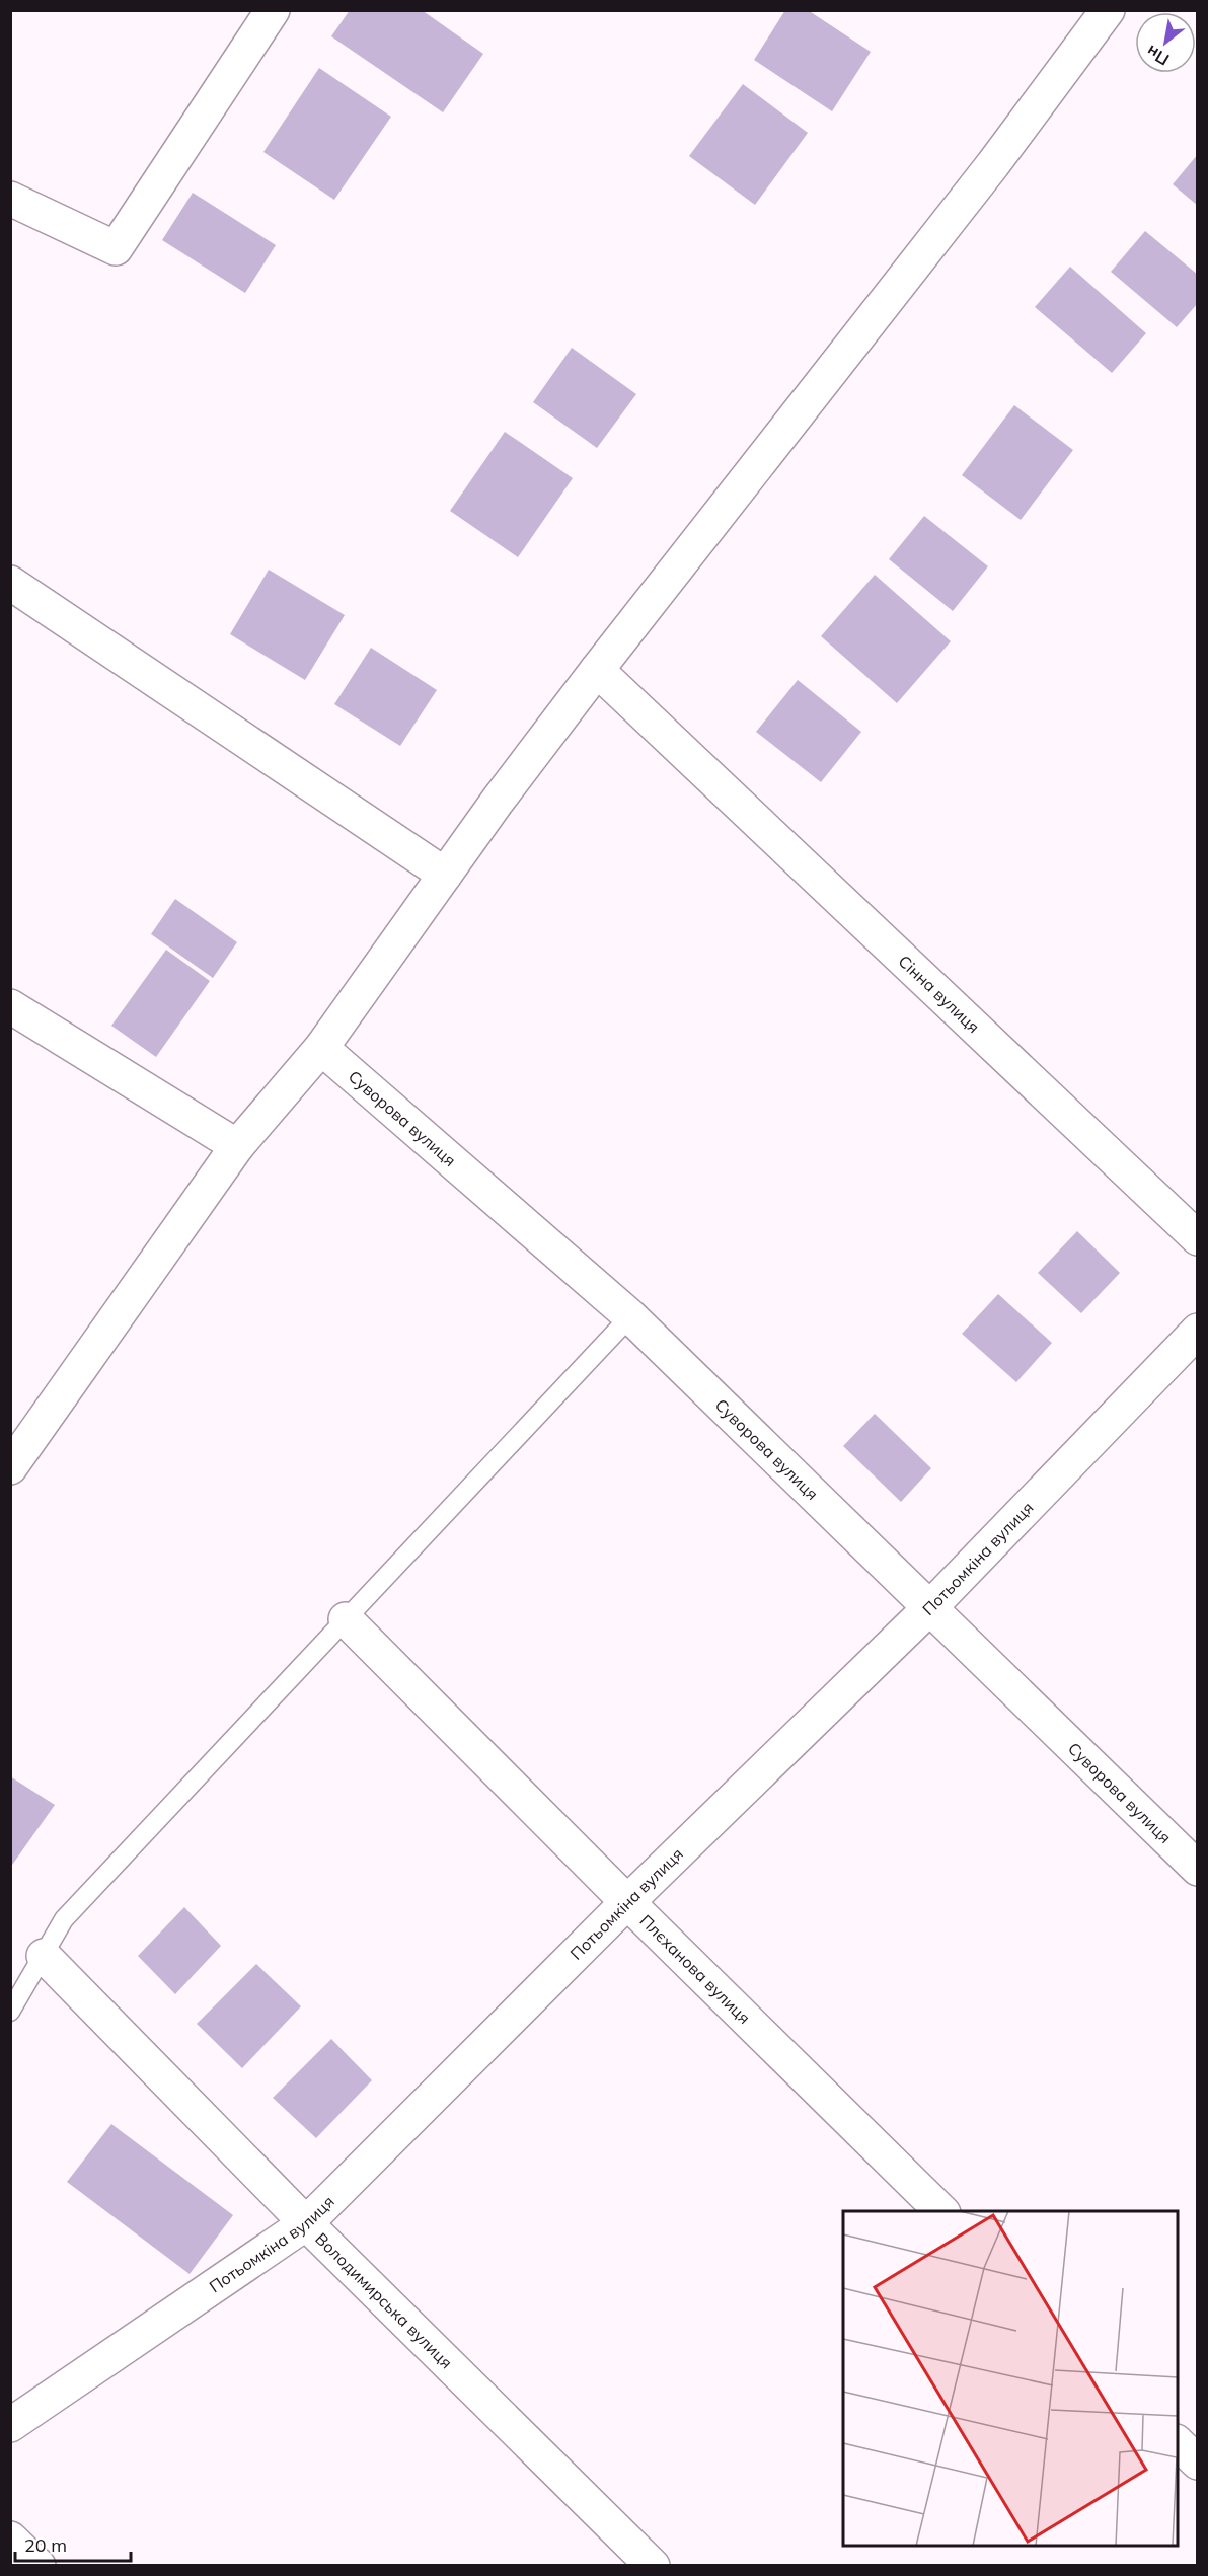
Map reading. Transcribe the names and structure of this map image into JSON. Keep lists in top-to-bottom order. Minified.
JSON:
{"streets":{"street":["Сінна вулиця","Суворова вулиця","Потьомкіна вулиця","Плєханова вулиця","Володимирська вулиця"]},"crossings":[["Суворова вулиця","Потьомкіна вулиця"],["Потьомкіна вулиця","Плєханова вулиця"],["Потьомкіна вулиця","Володимирська вулиця"]],"scale_bar":"20 m","north":"bottom left"}
